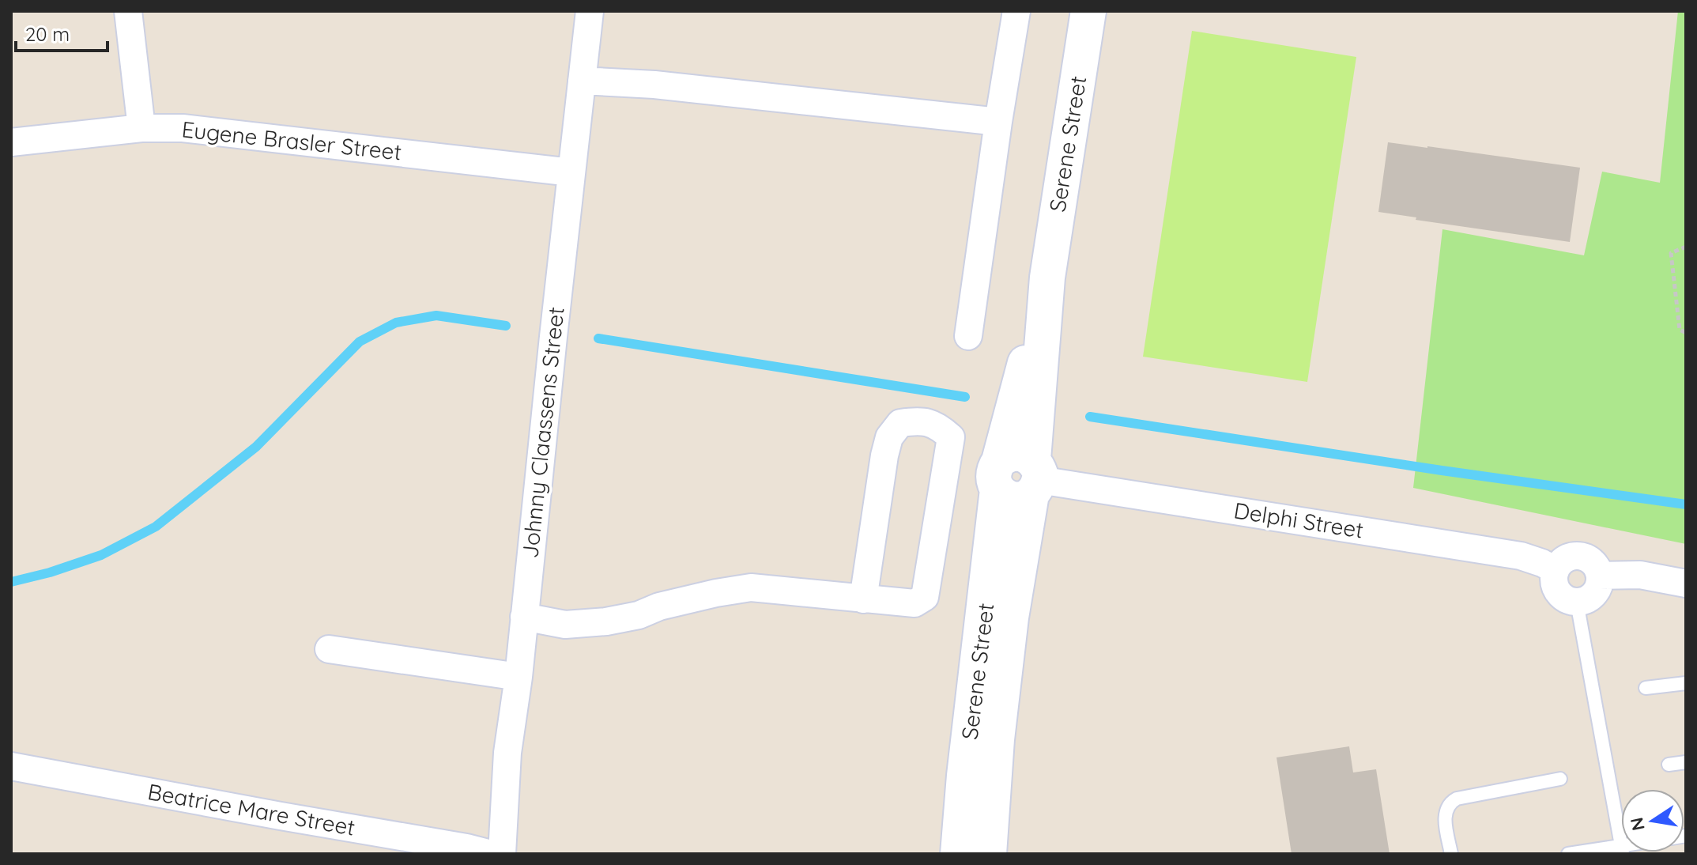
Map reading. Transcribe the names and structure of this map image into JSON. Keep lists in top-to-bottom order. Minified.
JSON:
{"streets":{"street":["Eugene Brasler Street","Serene Street","Johnny Claassens Street","Delphi Street","Beatrice Mare Street"]},"crossings":[["Eugene Brasler Street","Johnny Claassens Street"],["Serene Street","Delphi Street"]],"scale_bar":"20 m","north":"left"}
